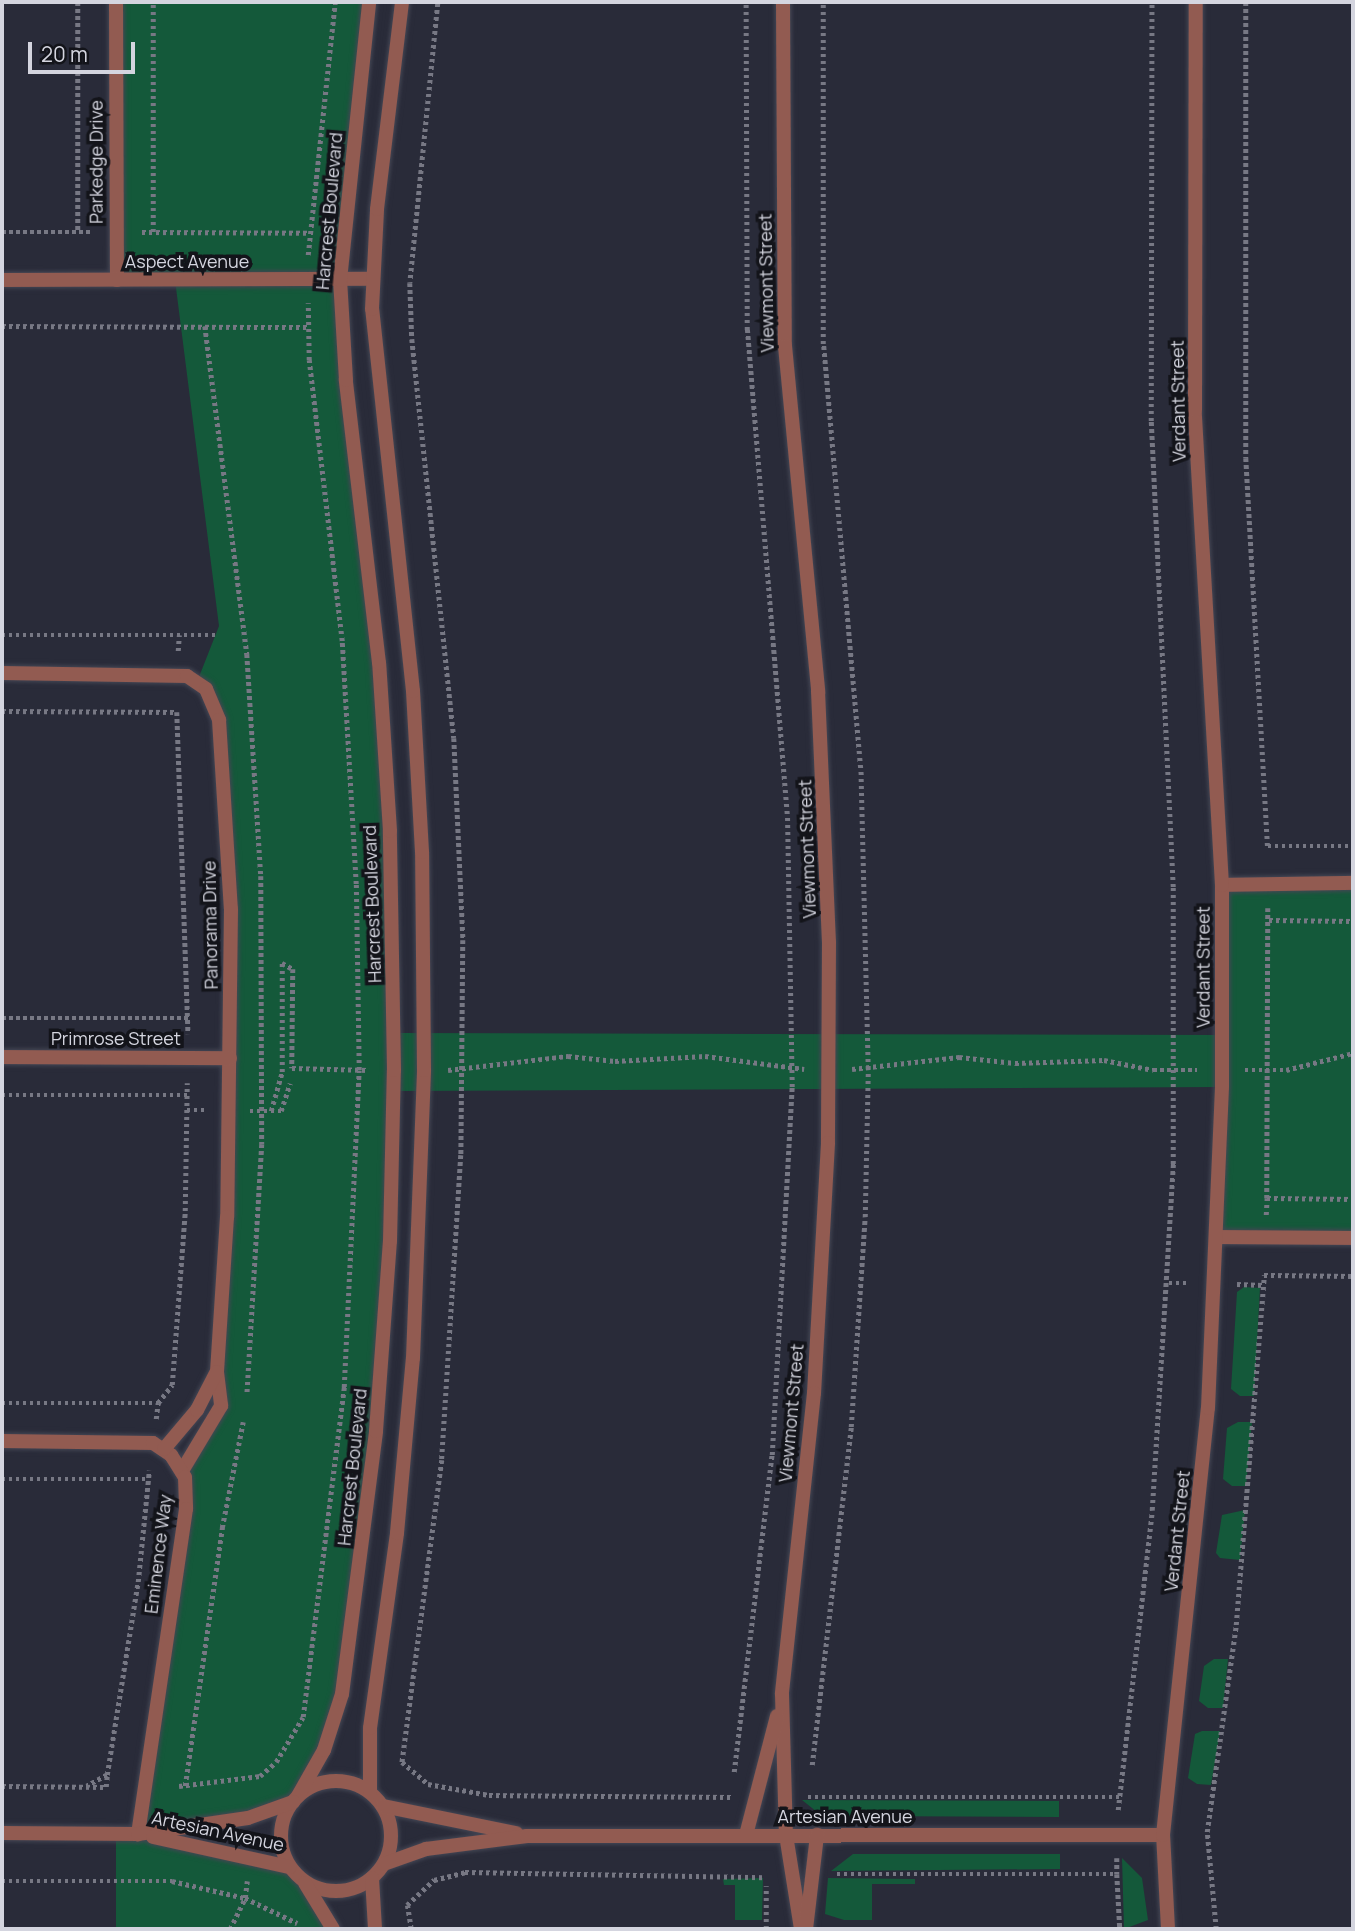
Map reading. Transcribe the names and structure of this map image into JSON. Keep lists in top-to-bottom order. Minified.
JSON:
{"streets":{"street":["Parkedge Drive","Harcrest Boulevard","Aspect Avenue","Viewmont Street","Verdant Street","Panorama Drive","Primrose Street","Eminence Way","Artesian Avenue"]},"crossings":[["Parkedge Drive","Aspect Avenue"],["Harcrest Boulevard","Aspect Avenue"],["Harcrest Boulevard","Artesian Avenue"],["Viewmont Street","Artesian Avenue"],["Verdant Street","Artesian Avenue"],["Panorama Drive","Primrose Street"],["Panorama Drive","Eminence Way"],["Eminence Way","Artesian Avenue"]],"scale_bar":"20 m"}
